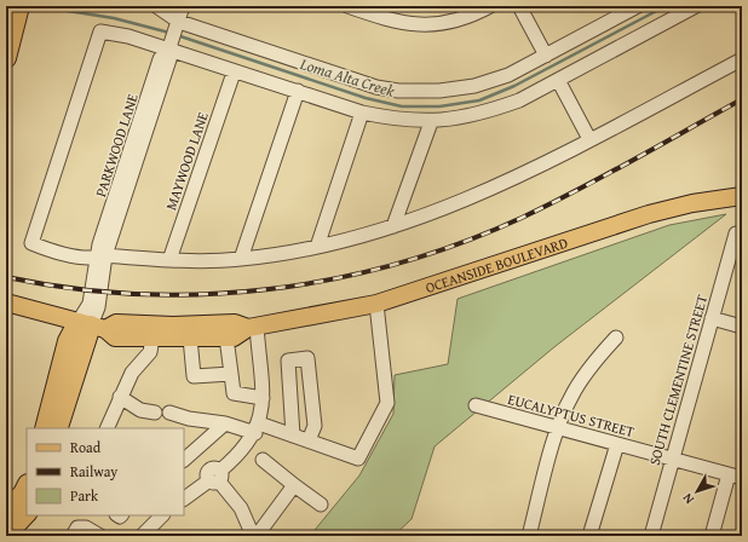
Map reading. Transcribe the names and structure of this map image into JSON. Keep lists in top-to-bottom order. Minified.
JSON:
{"streets":{"main road":["OCEANSIDE BOULEVARD"],"street":["PARKWOOD LANE","MAYWOOD LANE","SOUTH CLEMENTINE STREET","EUCALYPTUS STREET"]},"crossings":[["PARKWOOD LANE","OCEANSIDE BOULEVARD"],["SOUTH CLEMENTINE STREET","EUCALYPTUS STREET"]],"water":["Loma Alta Creek"],"legend":["Road","Railway","Park"],"north":"bottom left"}
